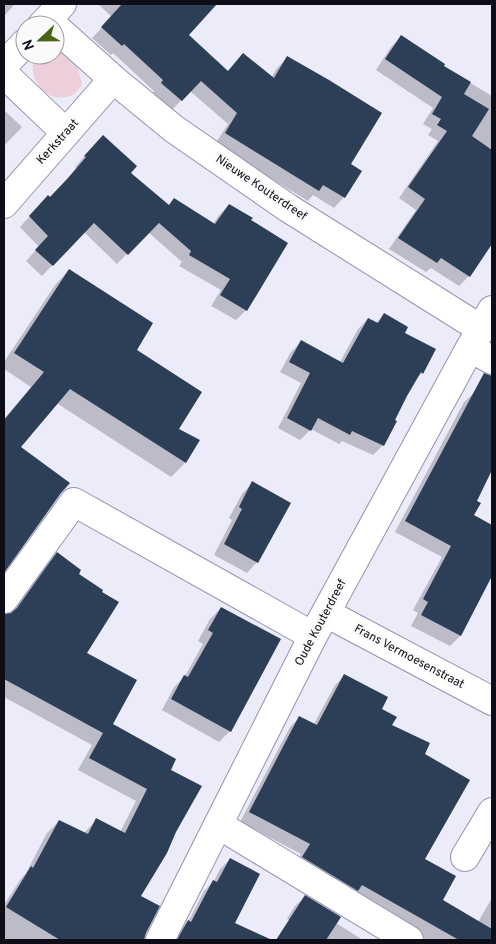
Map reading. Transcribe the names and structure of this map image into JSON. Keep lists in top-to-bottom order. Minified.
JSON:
{"streets":{"street":["Kerkstraat","Nieuwe Kouterdreef","Oude Kouterdreef","Frans Vermoesenstraat"]},"crossings":[["Kerkstraat","Nieuwe Kouterdreef"],["Nieuwe Kouterdreef","Oude Kouterdreef"],["Oude Kouterdreef","Frans Vermoesenstraat"]],"north":"left"}
